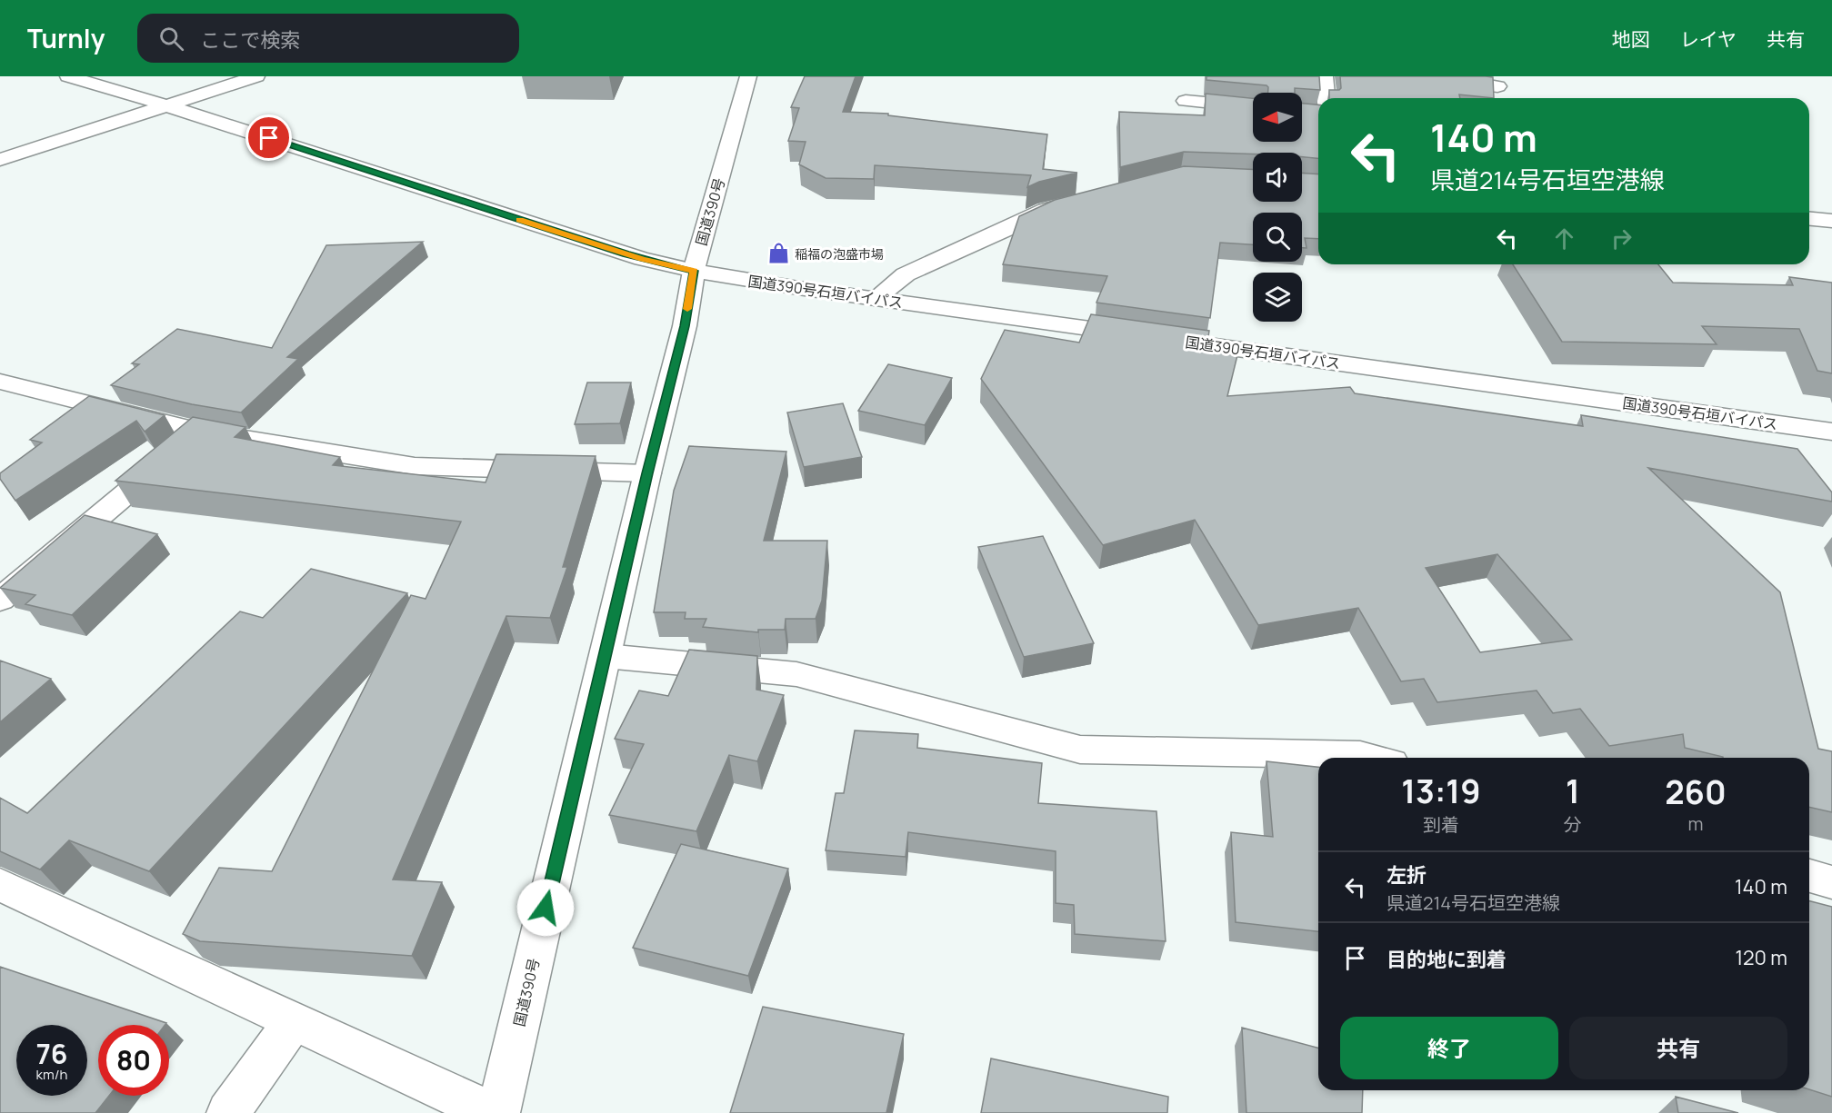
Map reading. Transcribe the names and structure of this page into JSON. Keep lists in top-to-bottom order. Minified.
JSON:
{"streets":{"main road":["国道390号","国道390号石垣バイパス"]},"crossings":[["国道390号","国道390号石垣バイパス"]],"places":{"shop":["稲福の泡盛市場"]},"north":"left","page":{"header":"Turnly","search":"ここで検索","nav":["地図","レイヤ","共有"],"turn":["140 m","県道214号石垣空港線"],"eta":["13:19","到着","1","分","260","m"],"list":[{"name":"左折","note":"県道214号石垣空港線","value":"140 m"},{"name":"目的地に到着","value":"120 m"}],"buttons":["終了","共有"],"speed":"76 km/h","limit":"80"}}
